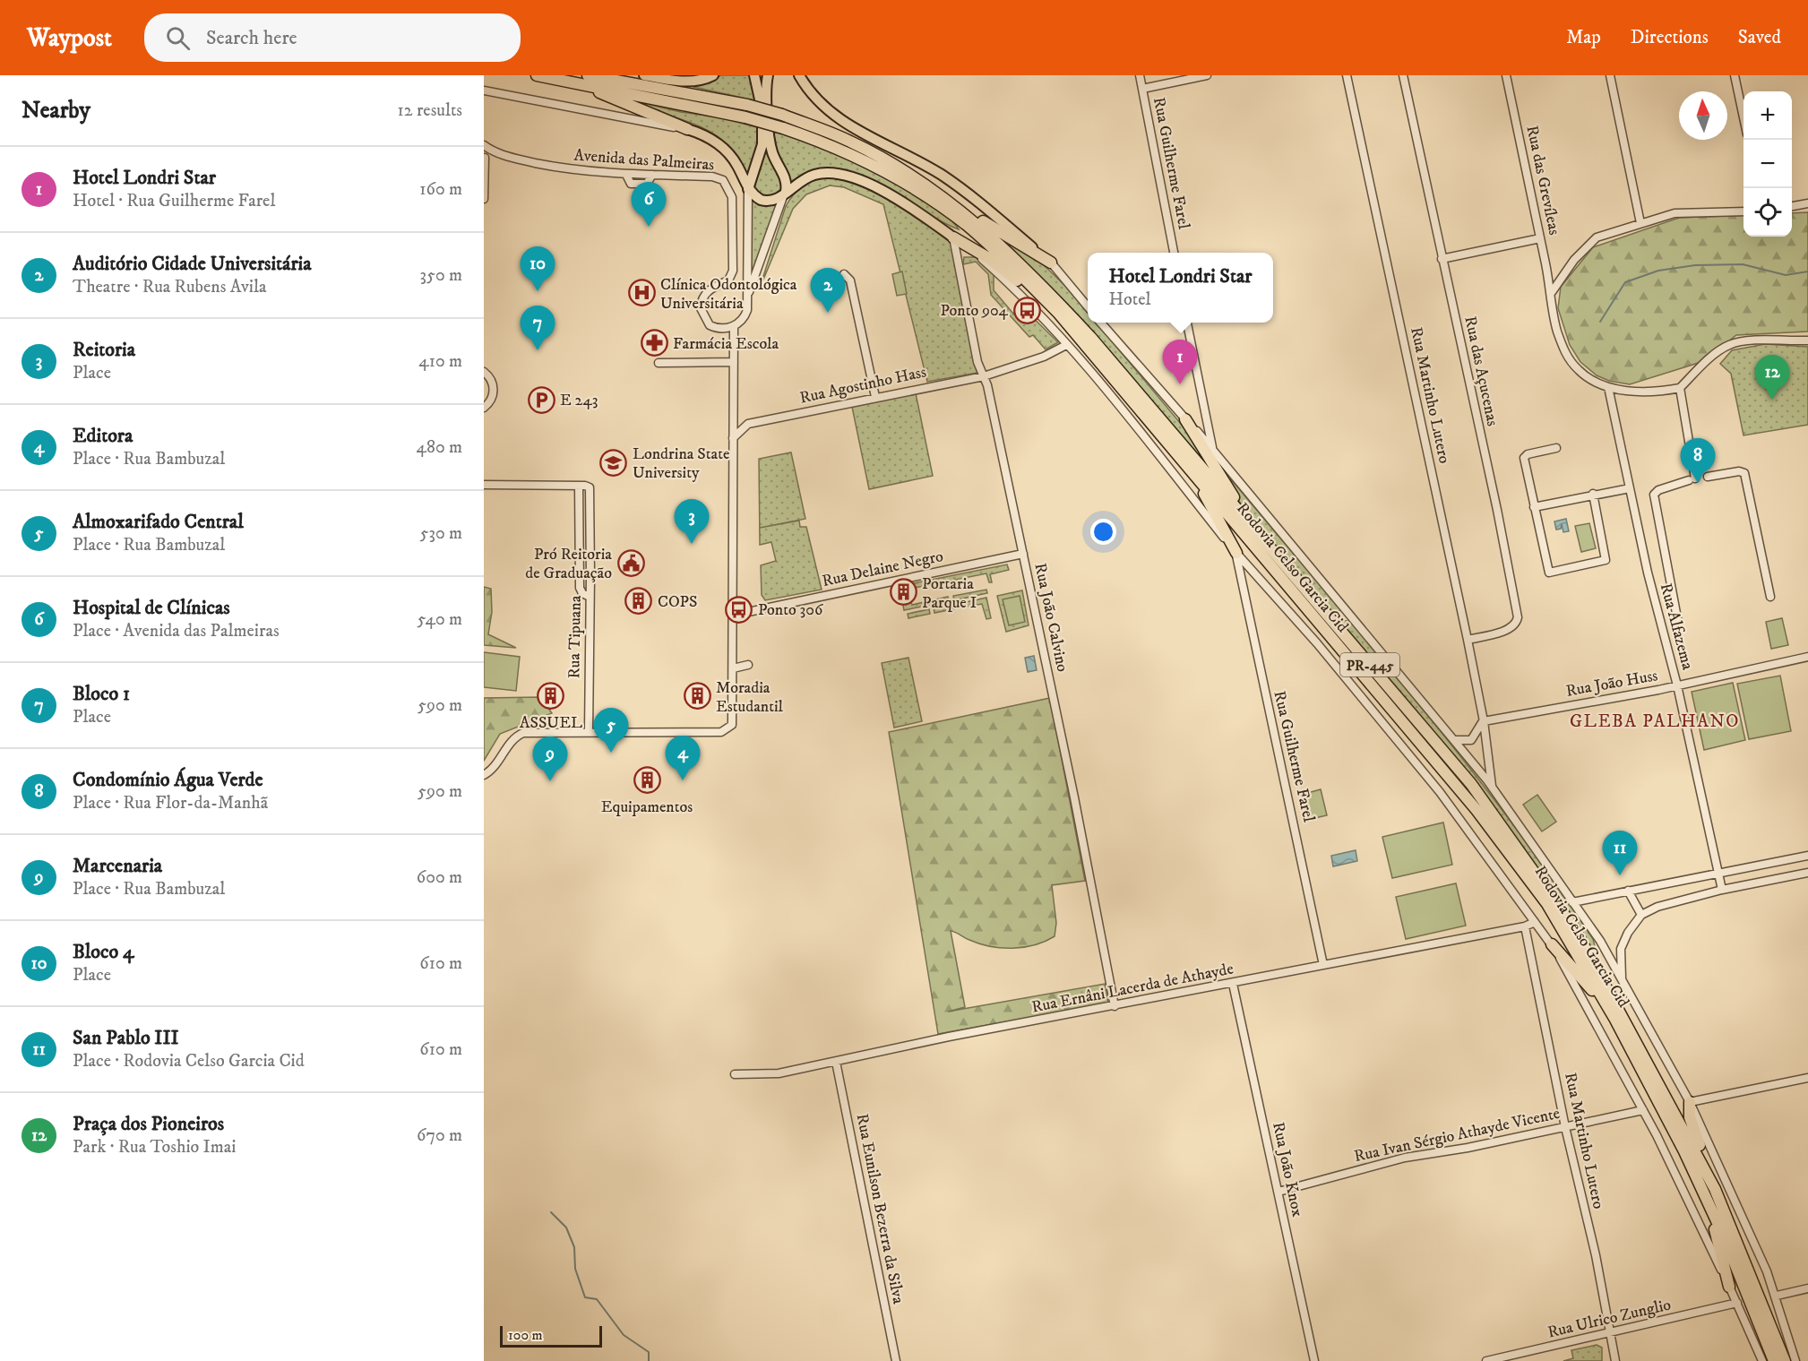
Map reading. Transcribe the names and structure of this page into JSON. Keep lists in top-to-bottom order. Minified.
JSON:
{"streets":{"highway":["Rodovia Celso Garcia Cid","PR-445"],"street":["Avenida das Palmeiras","Rua Guilherme Farel","Rua das Grevíleas","Rua das Açucenas","Rua Agostinho Hass","Rua Martinho Lutero","Rua Delaine Negro","Rua João Calvino","Rua Alfazema","Rua Tipuana","Rua João Huss","Rua Ernâni Lacerda de Athayde","Rua Ivan Sérgio Athayde Vicente","Rua João Knox","Rua Eunilson Bezerra da Silva","Rua Ulrico Zunglio"]},"crossings":[["Rua Guilherme Farel","Rodovia Celso Garcia Cid"],["Rua Guilherme Farel","Rua Ernâni Lacerda de Athayde"],["Rua das Grevíleas","Rua Alfazema"],["Rua das Açucenas","Rua Martinho Lutero"],["Rua Agostinho Hass","Rodovia Celso Garcia Cid"],["Rua Agostinho Hass","Rua João Calvino"],["Rua Martinho Lutero","Rua João Huss"],["Rua Martinho Lutero","Rua Ernâni Lacerda de Athayde"],["Rua Martinho Lutero","Rua Ivan Sérgio Athayde Vicente"],["Rua Martinho Lutero","Rua Ulrico Zunglio"],["Rodovia Celso Garcia Cid","Rua João Calvino"],["Rodovia Celso Garcia Cid","Rua Ernâni Lacerda de Athayde"],["Rodovia Celso Garcia Cid","Rua Ivan Sérgio Athayde Vicente"],["Rodovia Celso Garcia Cid","Rua Ulrico Zunglio"],["Rua Delaine Negro","Rua João Calvino"],["Rua João Calvino","Rua Ernâni Lacerda de Athayde"],["Rua Alfazema","Rua João Huss"],["Rua Ernâni Lacerda de Athayde","Rua João Knox"],["Rua Ernâni Lacerda de Athayde","Rua Eunilson Bezerra da Silva"],["Rua Ivan Sérgio Athayde Vicente","Rua João Knox"]],"districts":["GLEBA PALHANO"],"places":{"hospital":["Clínica Odontológica Universitária"],"bus stop":["Ponto 904","Ponto 306"],"pharmacy":["Farmácia Escola"],"parking":["E 243"],"school or university":["Londrina State University"],"public building":["Pró Reitoria de Graduação"],"building":["Portaria Parque I","COPS","ASSUEL","Moradia Estudantil","Equipamentos"]},"scale_bar":"100 m","north":"top","page":{"header":"Waypost","search":"Search here","nav":["Map","Directions","Saved"],"heading":["Nearby","12 results"],"map_buttons":["+","−"],"list":[{"mark":"1","name":"Hotel Londri Star","note":"Hotel · Rua Guilherme Farel","value":"160 m"},{"mark":"2","name":"Auditório Cidade Universitária","note":"Theatre · Rua Rubens Avila","value":"350 m"},{"mark":"3","name":"Reitoria","note":"Place","value":"410 m"},{"mark":"4","name":"Editora","note":"Place · Rua Bambuzal","value":"480 m"},{"mark":"5","name":"Almoxarifado Central","note":"Place · Rua Bambuzal","value":"530 m"},{"mark":"6","name":"Hospital de Clínicas","note":"Place · Avenida das Palmeiras","value":"540 m"},{"mark":"7","name":"Bloco 1","note":"Place","value":"590 m"},{"mark":"8","name":"Condomínio Água Verde","note":"Place · Rua Flor-da-Manhã","value":"590 m"},{"mark":"9","name":"Marcenaria","note":"Place · Rua Bambuzal","value":"600 m"},{"mark":"10","name":"Bloco 4","note":"Place","value":"610 m"},{"mark":"11","name":"San Pablo III","note":"Place · Rodovia Celso Garcia Cid","value":"610 m"},{"mark":"12","name":"Praça dos Pioneiros","note":"Park · Rua Toshio Imai","value":"670 m"}],"pins":["6","10","2","7","1","12","8","3","5","4","9","11"],"popup":["Hotel Londri Star","Hotel"],"scale":"100 m"}}
